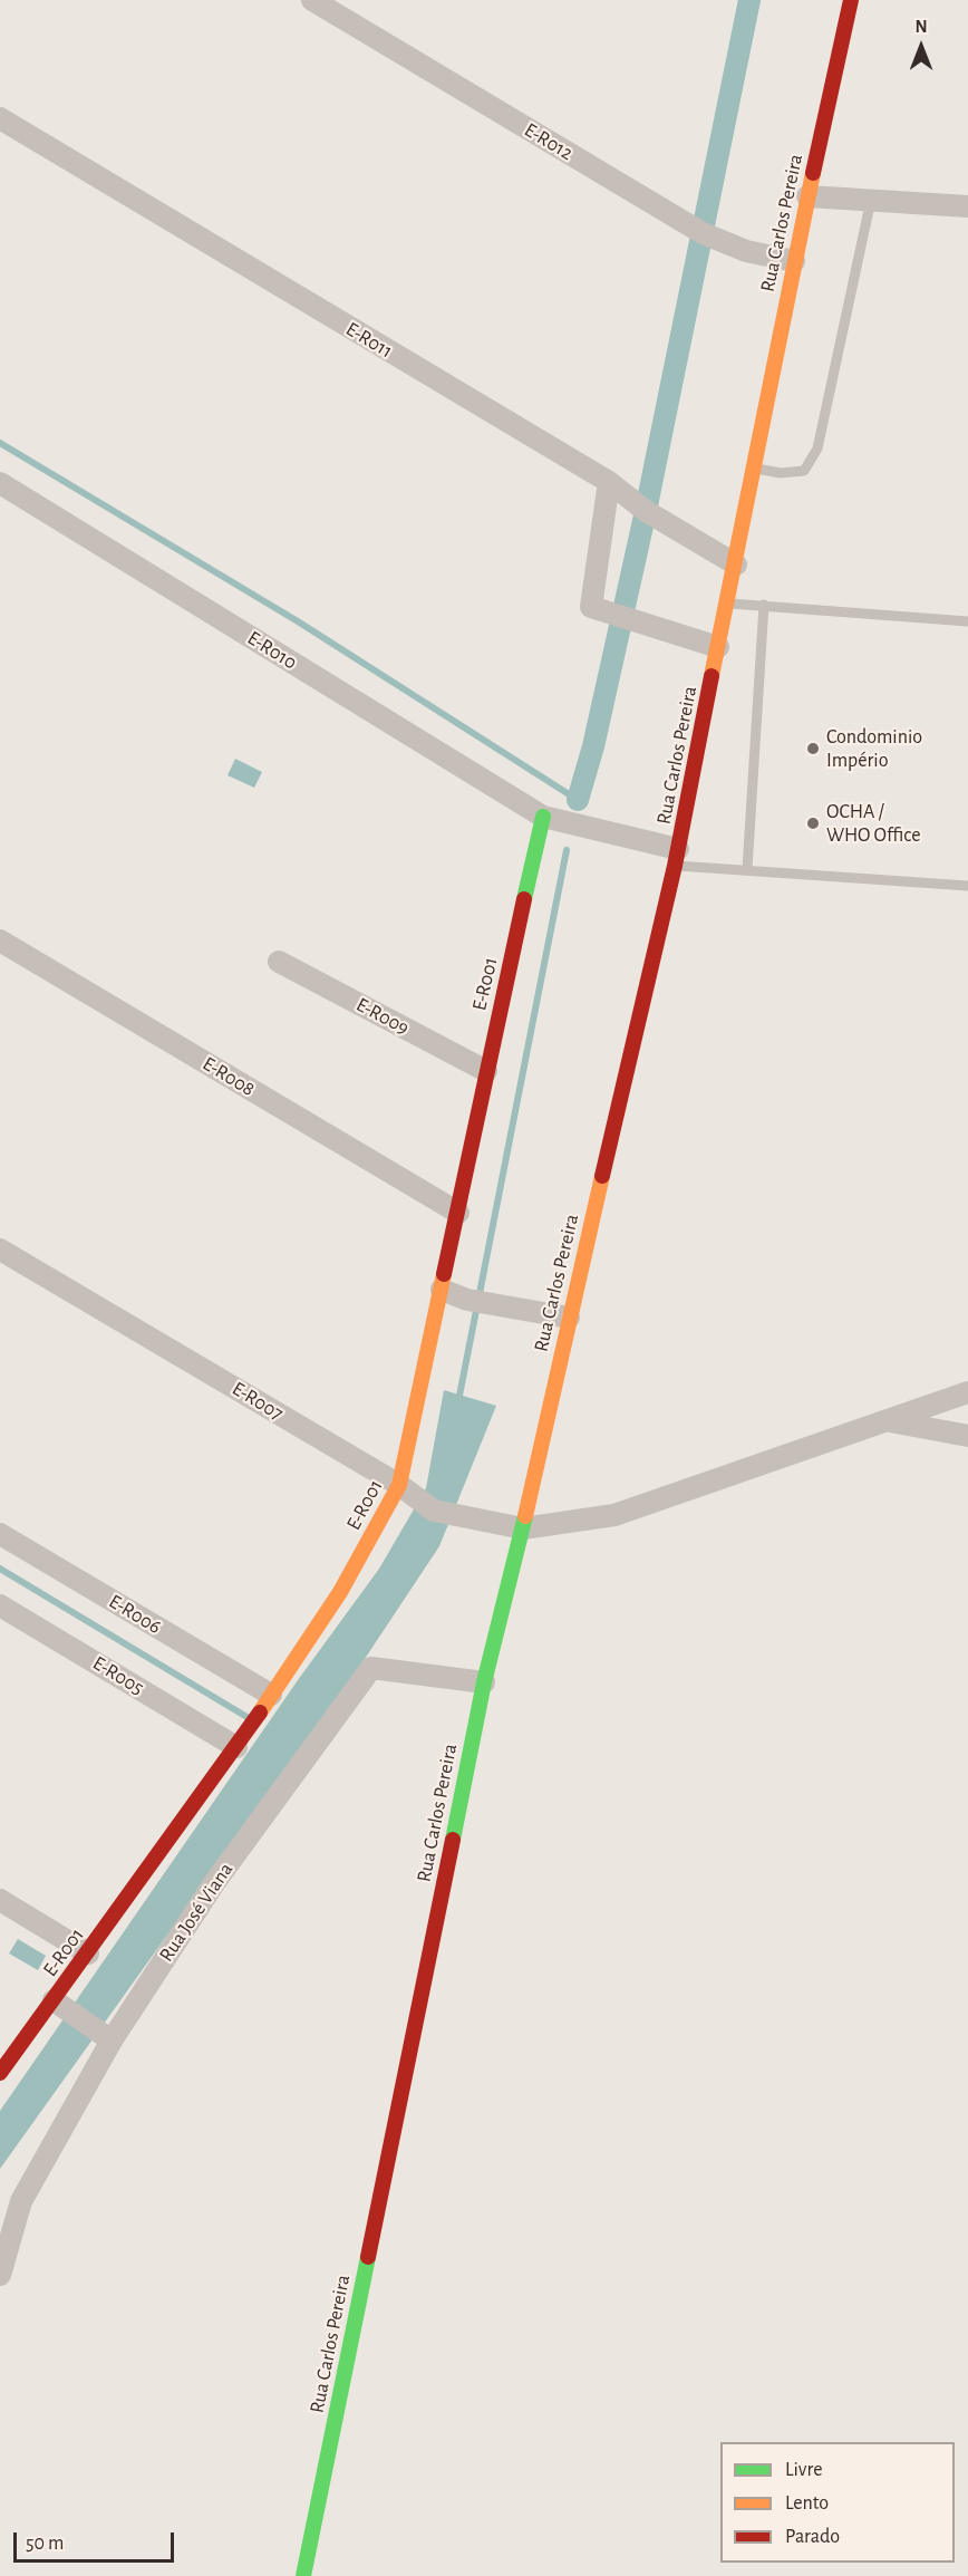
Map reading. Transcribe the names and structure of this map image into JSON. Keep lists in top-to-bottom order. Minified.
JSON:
{"streets":{"street":["E-R012","Rua Carlos Pereira","E-R011","E-R010","E-R001","E-R009","E-R008","E-R007","E-R006","E-R005","Rua José Viana"]},"crossings":[["E-R012","Rua Carlos Pereira"],["Rua Carlos Pereira","E-R011"],["Rua Carlos Pereira","E-R010"],["Rua Carlos Pereira","E-R007"],["Rua Carlos Pereira","Rua José Viana"],["E-R010","E-R001"],["E-R001","E-R009"],["E-R001","E-R008"],["E-R001","E-R007"],["E-R001","E-R006"],["E-R001","E-R005"]],"places":["Condominio Império","OCHA / WHO Office"],"legend":["Livre","Lento","Parado"],"scale_bar":"50 m","north":"top"}
